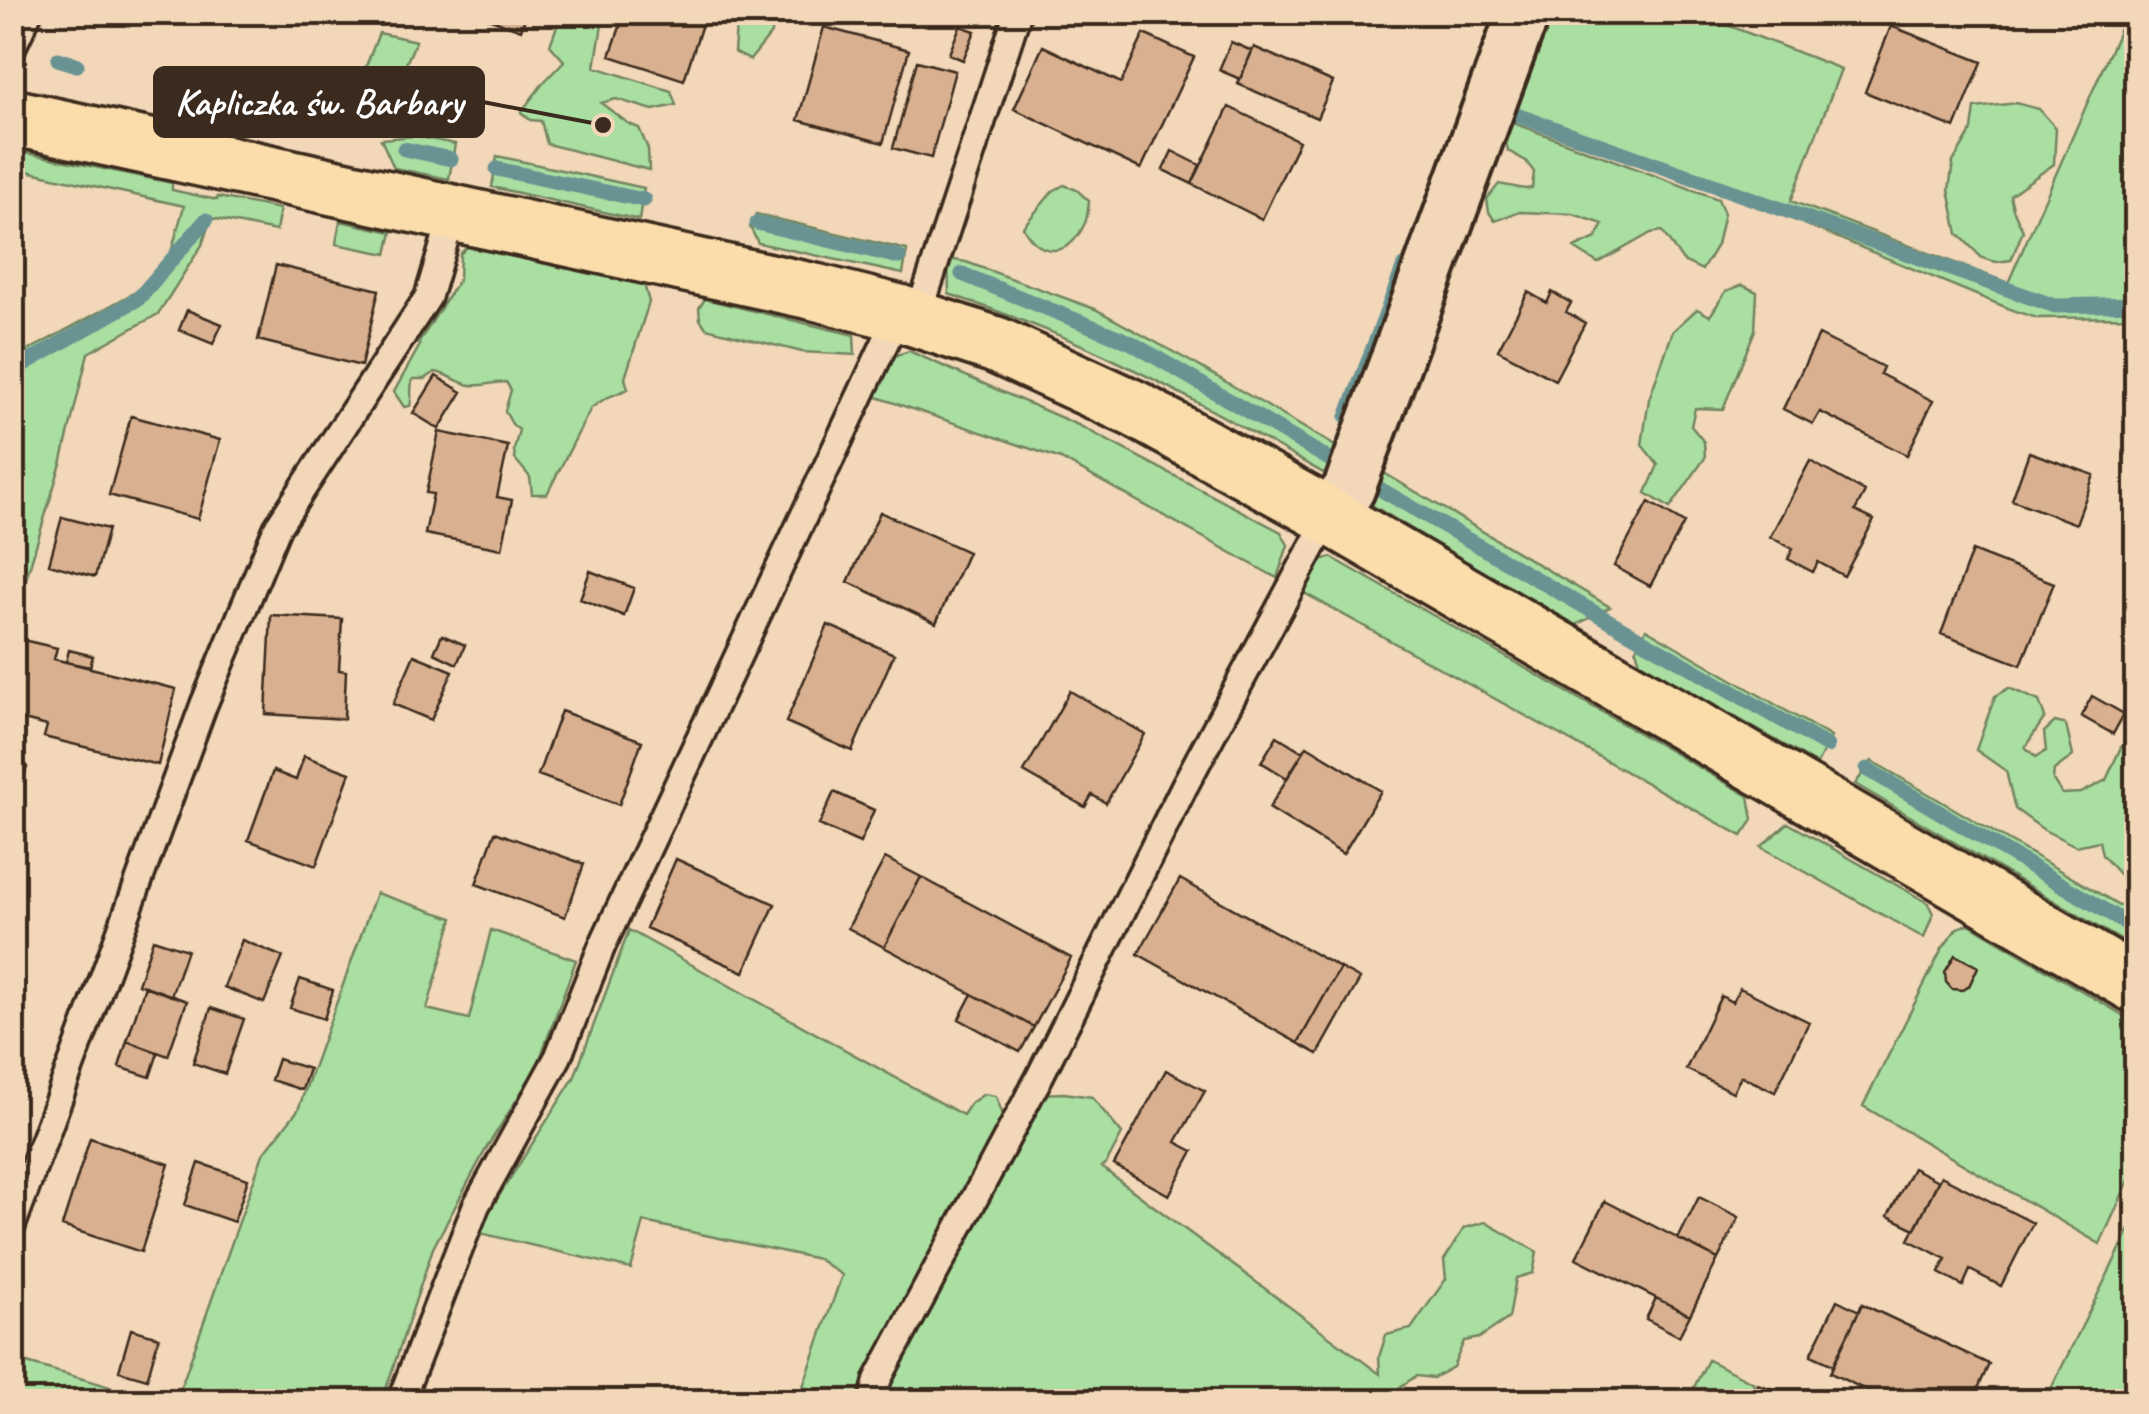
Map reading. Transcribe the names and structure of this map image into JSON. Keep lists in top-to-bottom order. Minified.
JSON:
{"places":["Kapliczka św. Barbary"]}
